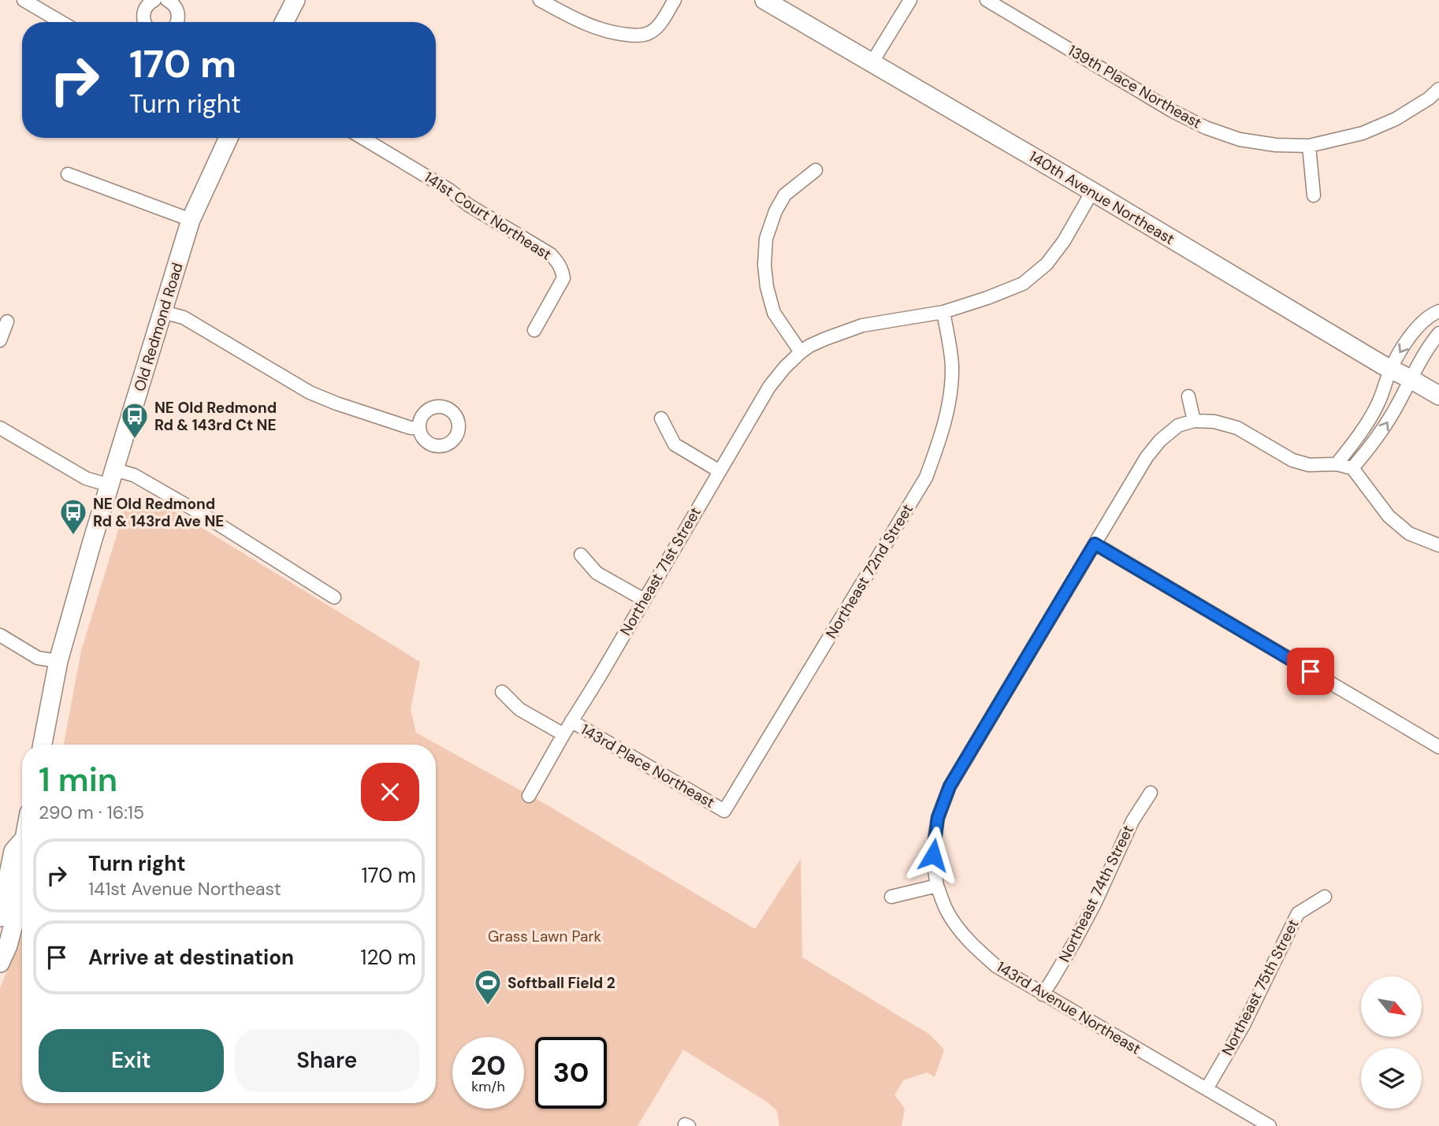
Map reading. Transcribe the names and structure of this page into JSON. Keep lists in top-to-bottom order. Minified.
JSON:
{"streets":{"main road":["140th Avenue Northeast","Old Redmond Road"],"street":["139th Place Northeast","141st Court Northeast","Northeast 71st Street","Northeast 72nd Street","143rd Place Northeast","Northeast 74th Street","Northeast 75th Street","143rd Avenue Northeast"]},"crossings":[["140th Avenue Northeast","Northeast 71st Street"],["Northeast 71st Street","Northeast 72nd Street"],["Northeast 71st Street","143rd Place Northeast"],["Northeast 72nd Street","143rd Place Northeast"],["Northeast 74th Street","143rd Avenue Northeast"],["Northeast 75th Street","143rd Avenue Northeast"]],"parks":["Grass Lawn Park"],"places":{"bus stop":["NE Old Redmond Rd & 143rd Ct NE","NE Old Redmond Rd & 143rd Ave NE"],"sports":["Softball Field 2"]},"north":"bottom right","page":{"turn":["170 m","Turn right"],"heading":["1 min","290 m · 16:15"],"list":[{"name":"Turn right","note":"141st Avenue Northeast","value":"170 m"},{"name":"Arrive at destination","value":"120 m"}],"buttons":["Exit","Share"],"speed":"20 km/h","limit":"30"}}
